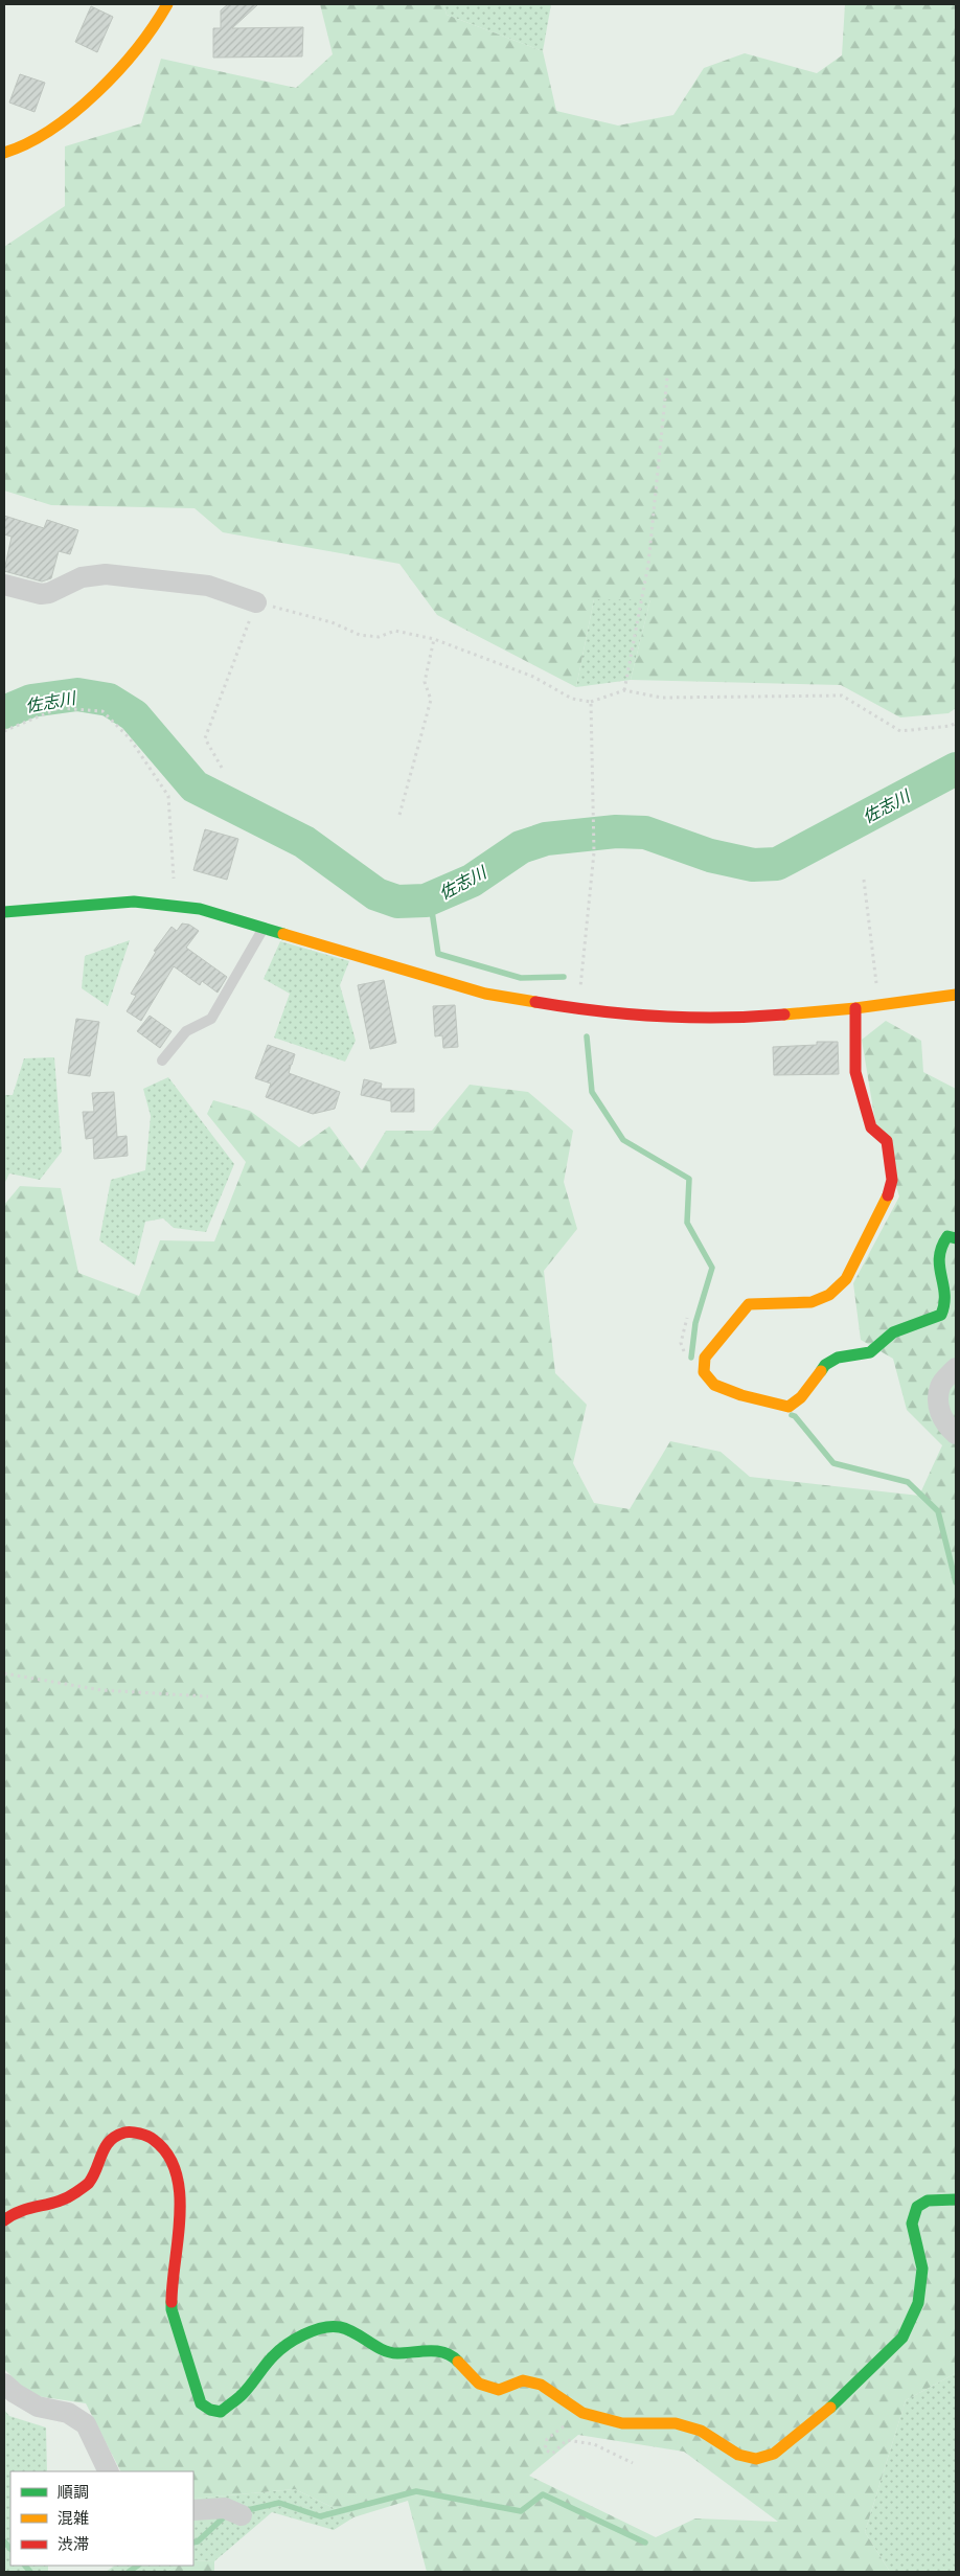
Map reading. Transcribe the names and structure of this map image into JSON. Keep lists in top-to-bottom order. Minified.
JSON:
{"water":["佐志川"],"legend":["順調","混雑","渋滞"]}
